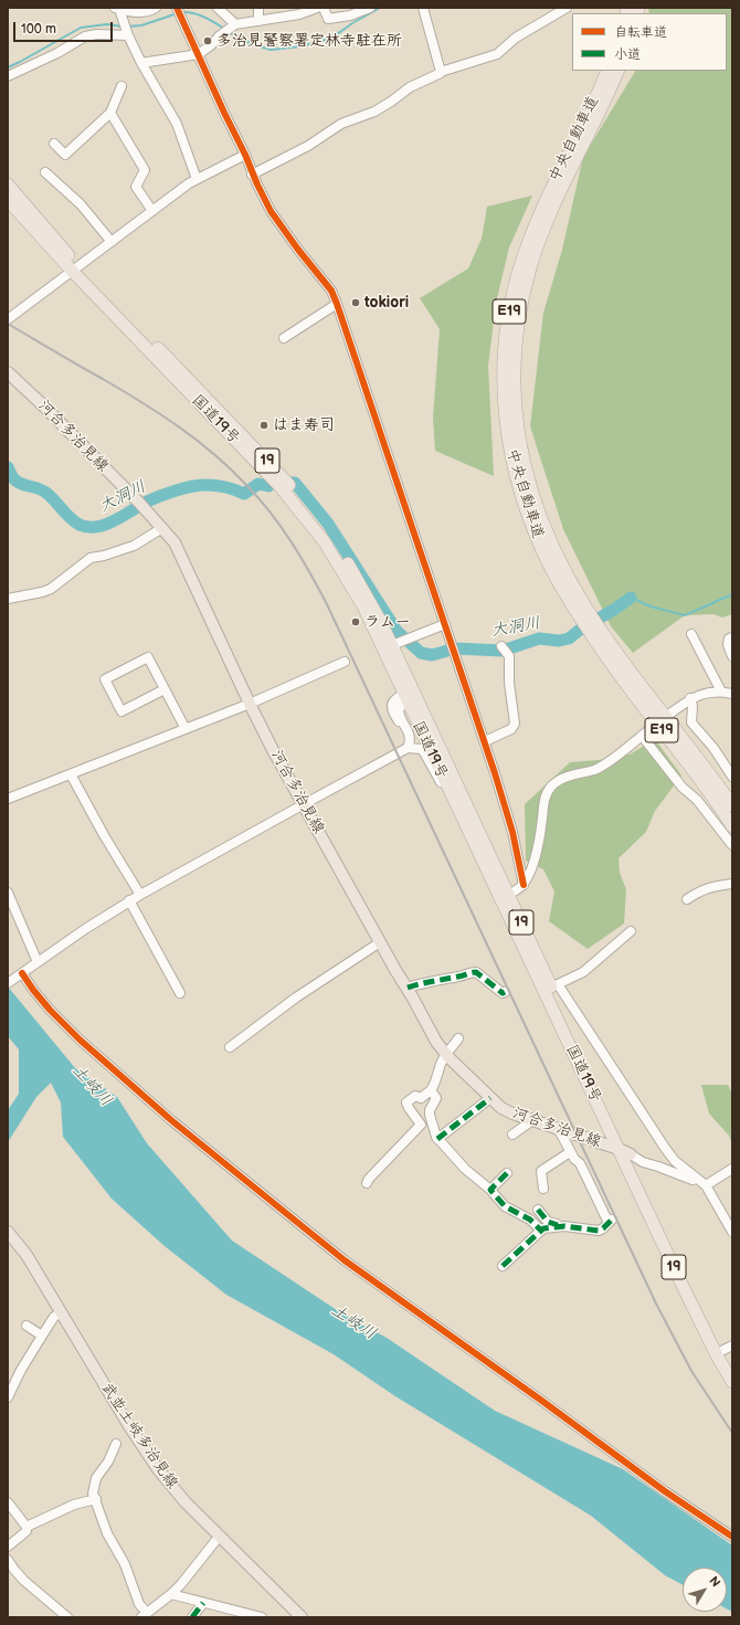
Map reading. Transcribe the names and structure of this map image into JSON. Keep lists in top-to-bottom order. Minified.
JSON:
{"streets":{"highway":["中央自動車道","E19","国道19号","19"],"main road":["河合多治見線","武並土岐多治見線"]},"crossings":[["国道19号","河合多治見線"]],"water":["大洞川","土岐川"],"places":["多治見警察署定林寺駐在所","tokiori","はま寿司","ラムー"],"legend":["自転車道","小道"],"scale_bar":"100 m","north":"top right"}
